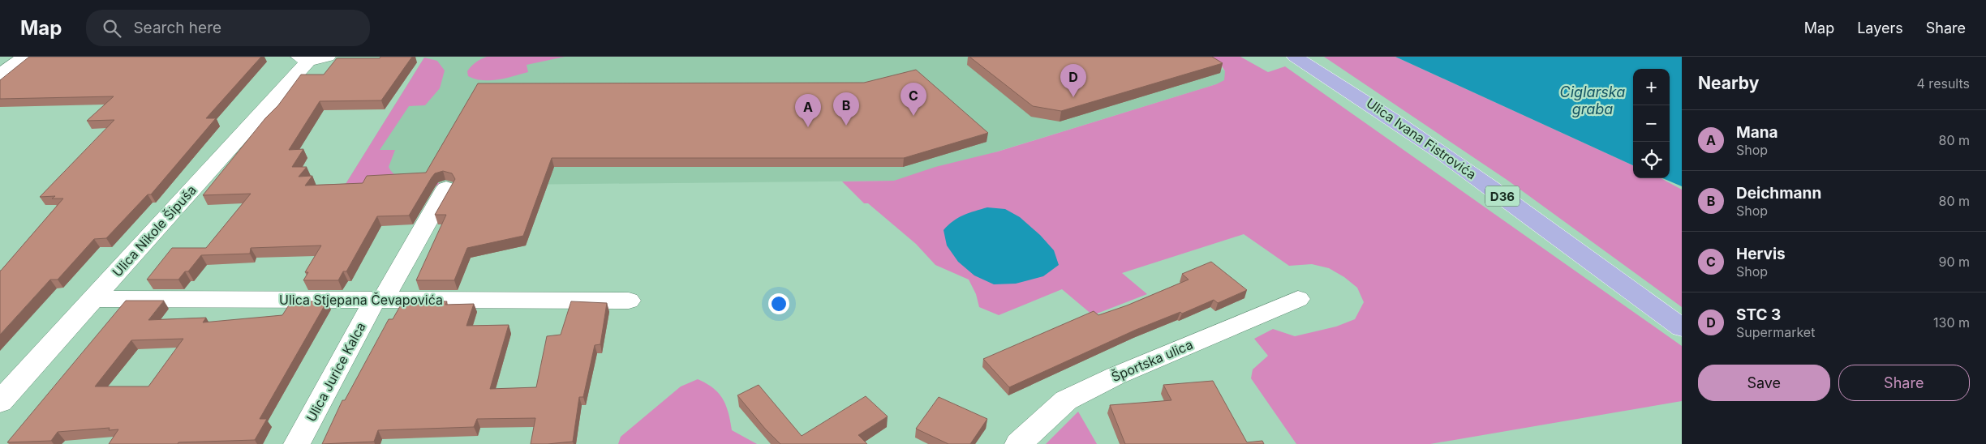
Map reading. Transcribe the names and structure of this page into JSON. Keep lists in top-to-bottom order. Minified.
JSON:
{"streets":{"main road":["Ulica Ivana Fistrovića","D36"],"street":["Ulica Nikole Šipuša","Ulica Stjepana Čevapovića","Športska ulica","Ulica Jurice Kalca"]},"crossings":[["Ulica Nikole Šipuša","Ulica Stjepana Čevapovića"],["Ulica Stjepana Čevapovića","Ulica Jurice Kalca"]],"water":["Ciglarska graba"],"page":{"header":"Map","search":"Search here","nav":["Map","Layers","Share"],"heading":["Nearby","4 results"],"pins":["D","C","B","A"],"map_buttons":["+","−"],"list":[{"mark":"A","name":"Mana","note":"Shop","value":"80 m"},{"mark":"B","name":"Deichmann","note":"Shop","value":"80 m"},{"mark":"C","name":"Hervis","note":"Shop","value":"90 m"},{"mark":"D","name":"STC 3","note":"Supermarket","value":"130 m"}],"buttons":["Save","Share"]}}
